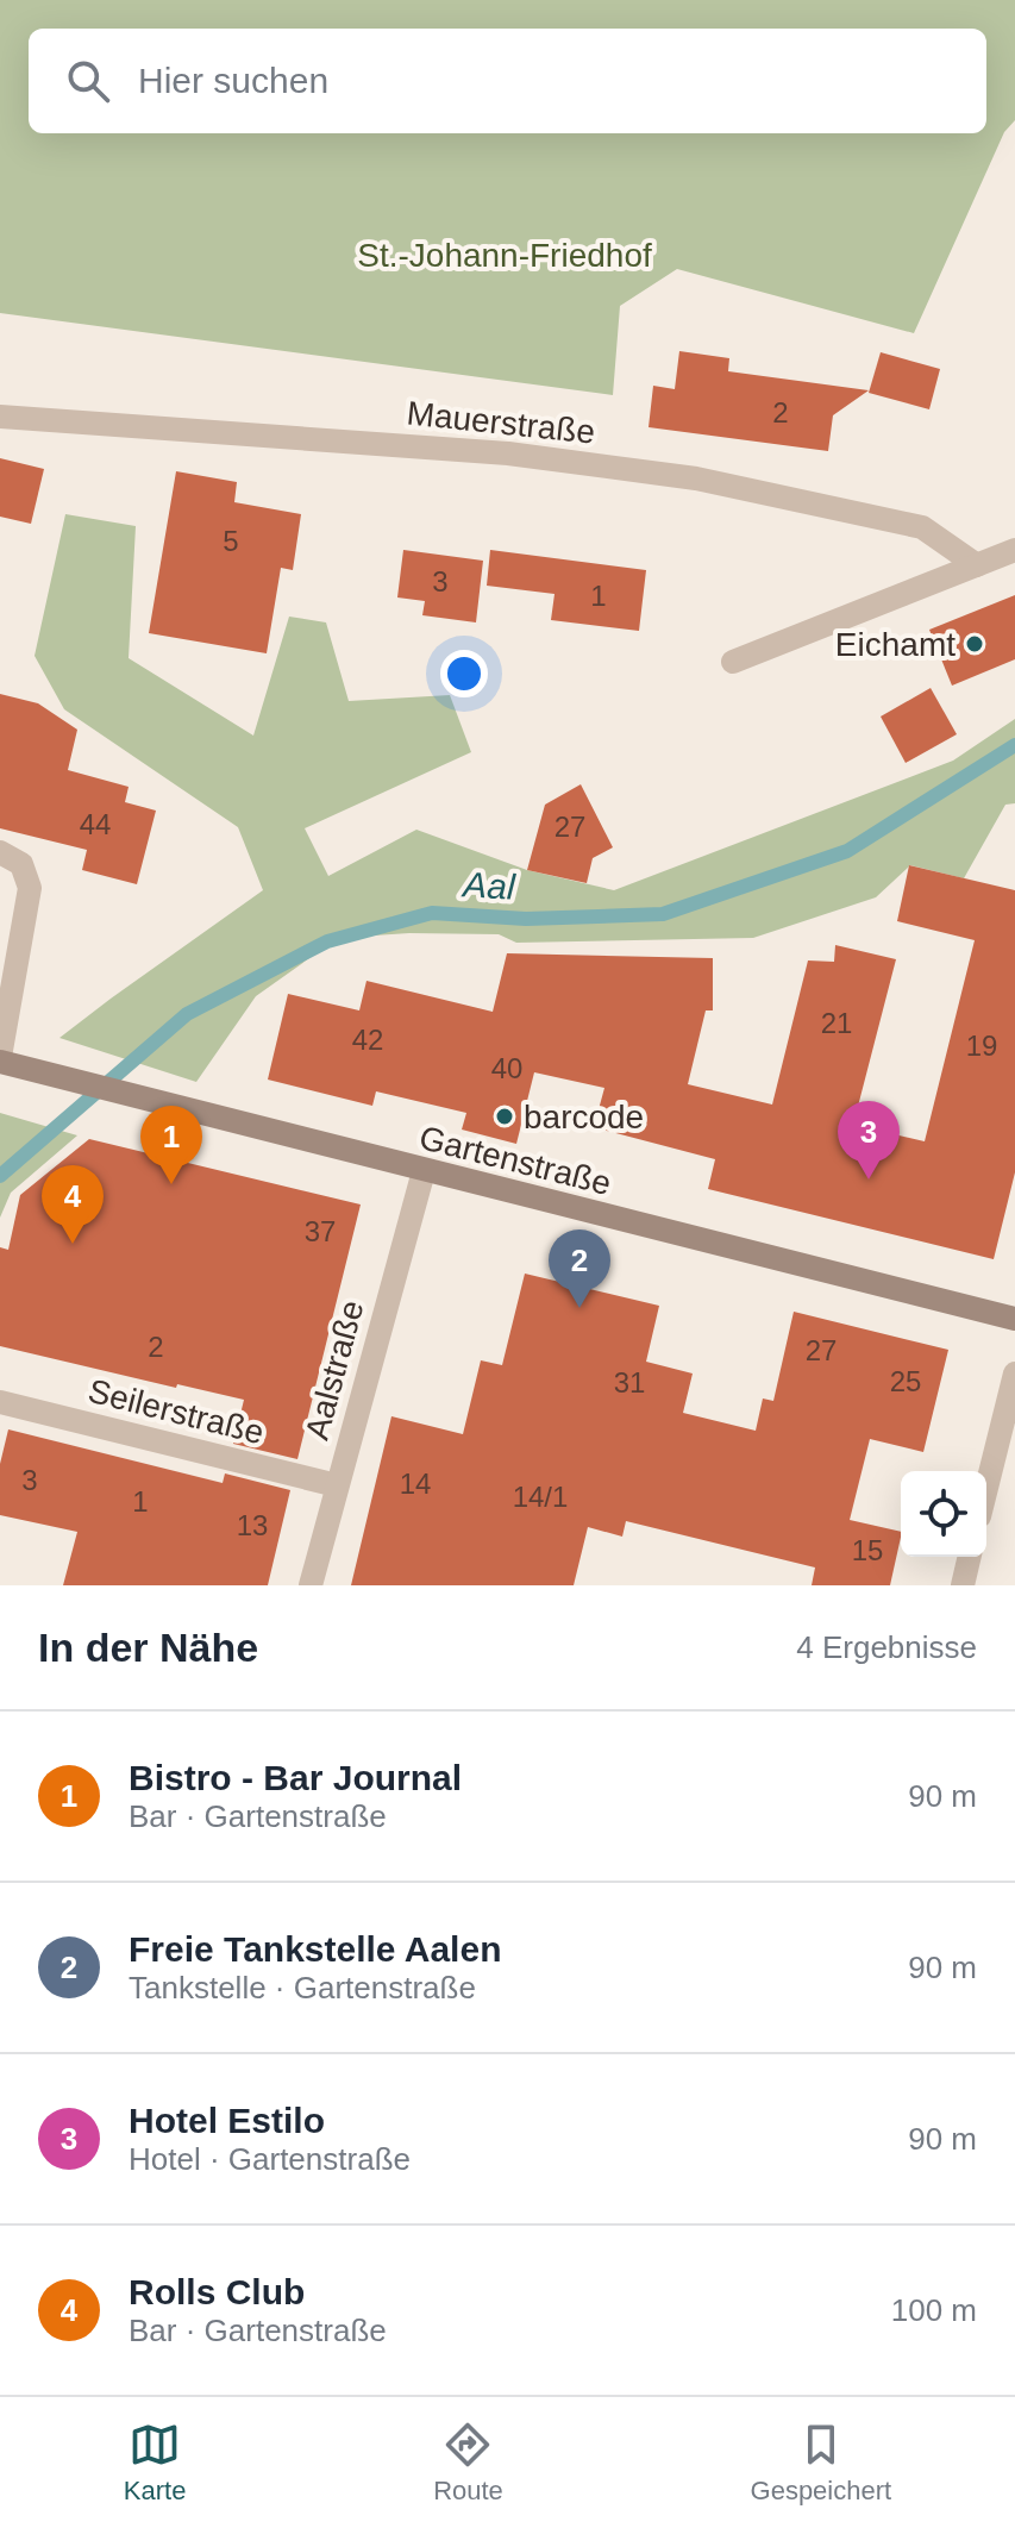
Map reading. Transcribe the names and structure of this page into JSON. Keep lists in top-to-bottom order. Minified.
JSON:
{"streets":{"street":["Mauerstraße","Gartenstraße","Aalstraße","Seilerstraße"]},"crossings":[["Gartenstraße","Aalstraße"],["Aalstraße","Seilerstraße"]],"water":["Aal"],"parks":["St.-Johann-Friedhof"],"places":["Eichamt","barcode"],"house_numbers":["2","5","3","1","44","27","21","42","19","40","37","2","27","25","31","3","14","14/1","1","13","15"],"page":{"search":"Hier suchen","pins":["3","1","4","2"],"heading":["In der Nähe","4 Ergebnisse"],"list":[{"mark":"1","name":"Bistro - Bar Journal","note":"Bar · Gartenstraße","value":"90 m"},{"mark":"2","name":"Freie Tankstelle Aalen","note":"Tankstelle · Gartenstraße","value":"90 m"},{"mark":"3","name":"Hotel Estilo","note":"Hotel · Gartenstraße","value":"90 m"},{"mark":"4","name":"Rolls Club","note":"Bar · Gartenstraße","value":"100 m"}],"nav":["Karte","Route","Gespeichert"]}}
